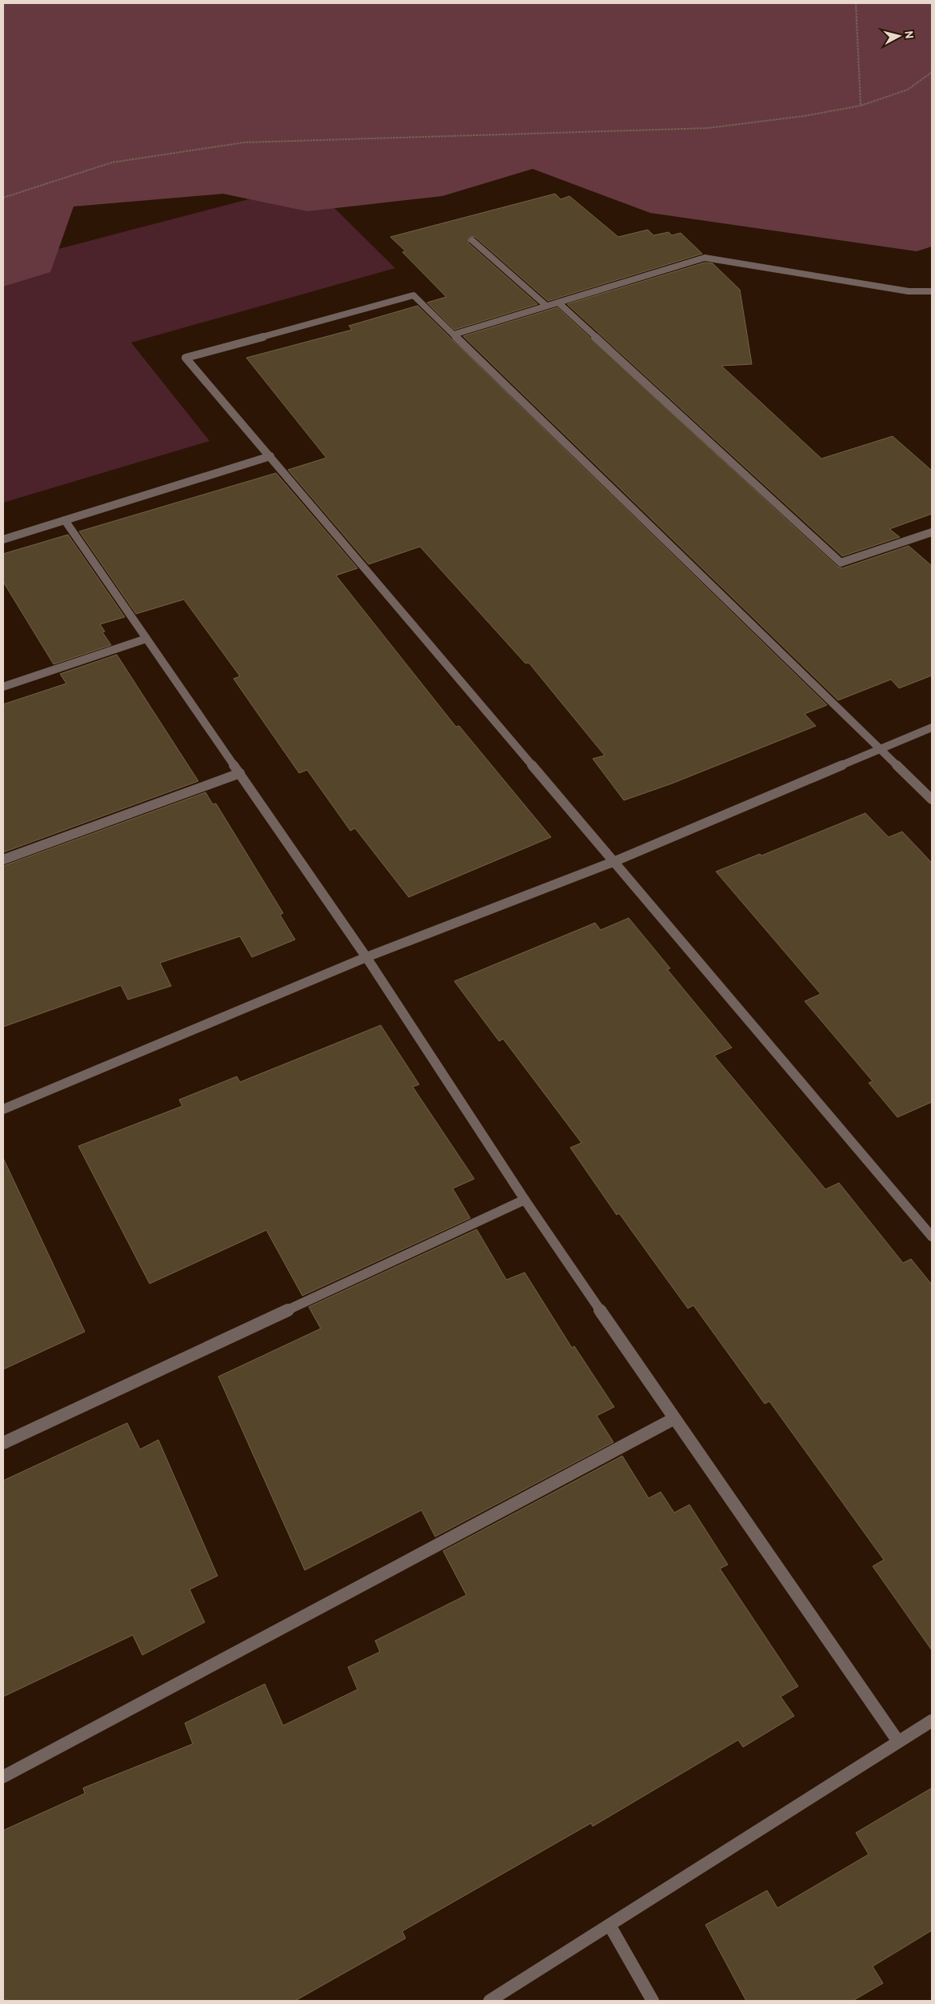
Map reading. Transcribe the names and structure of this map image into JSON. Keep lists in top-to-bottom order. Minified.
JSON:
{"north":"right"}
